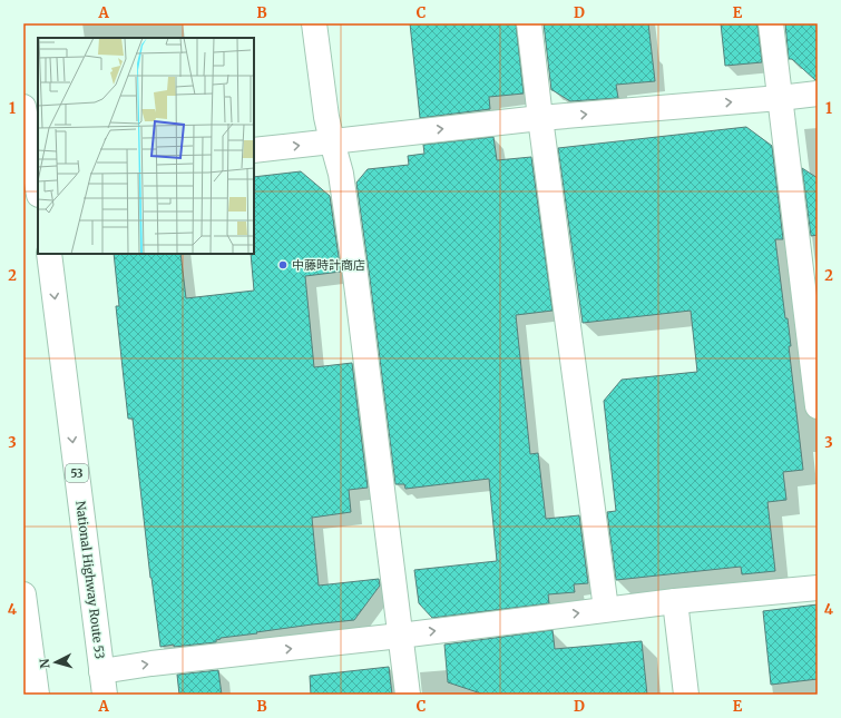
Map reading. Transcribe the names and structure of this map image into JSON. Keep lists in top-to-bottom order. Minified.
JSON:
{"streets":{"main road":["53","National Highway Route 53"]},"one_way":["National Highway Route 53"],"places":["中藤時計商店"],"north":"left","grid":{"columns":["A","B","C","D","E"],"rows":["1","2","3","4"]}}
